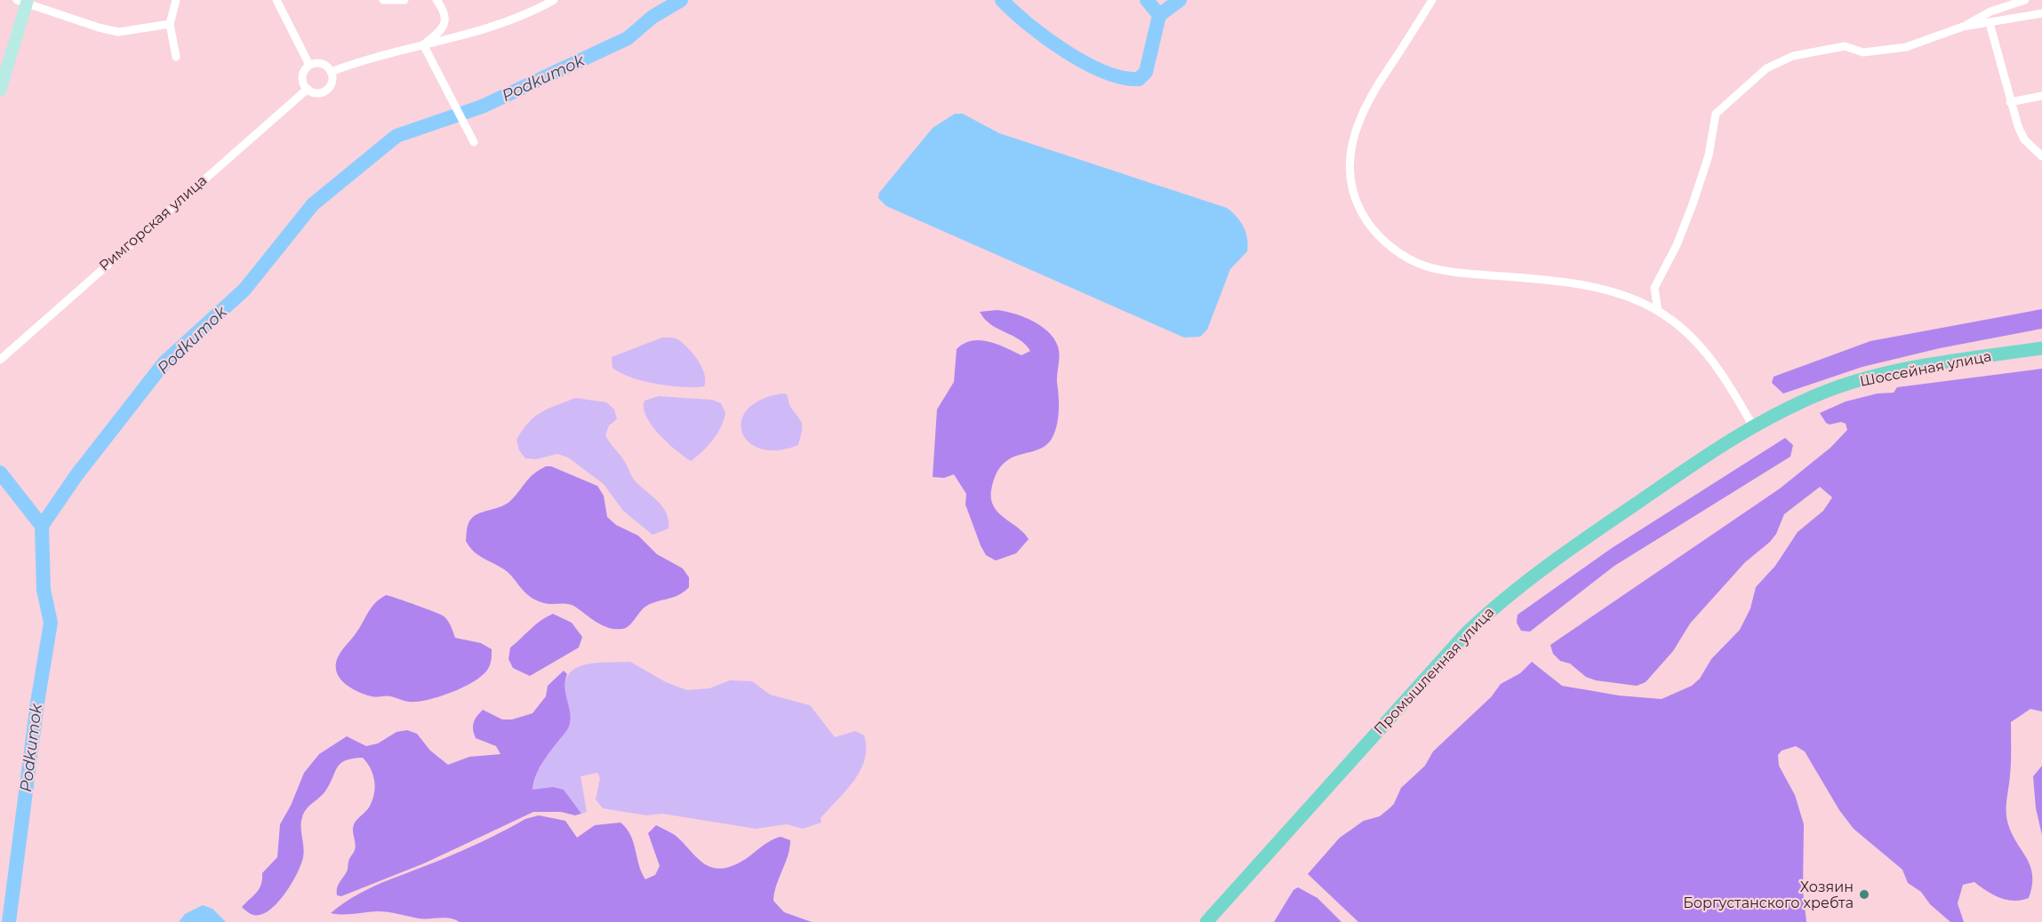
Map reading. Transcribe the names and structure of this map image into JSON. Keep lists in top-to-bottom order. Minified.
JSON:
{"streets":{"main road":["Шоссейная улица","Промышленная улица"],"street":["Римгорская улица"]},"crossings":[["Шоссейная улица","Промышленная улица"]],"water":["Podkumok"],"places":["Хозяин Боргустанского хребта"]}
